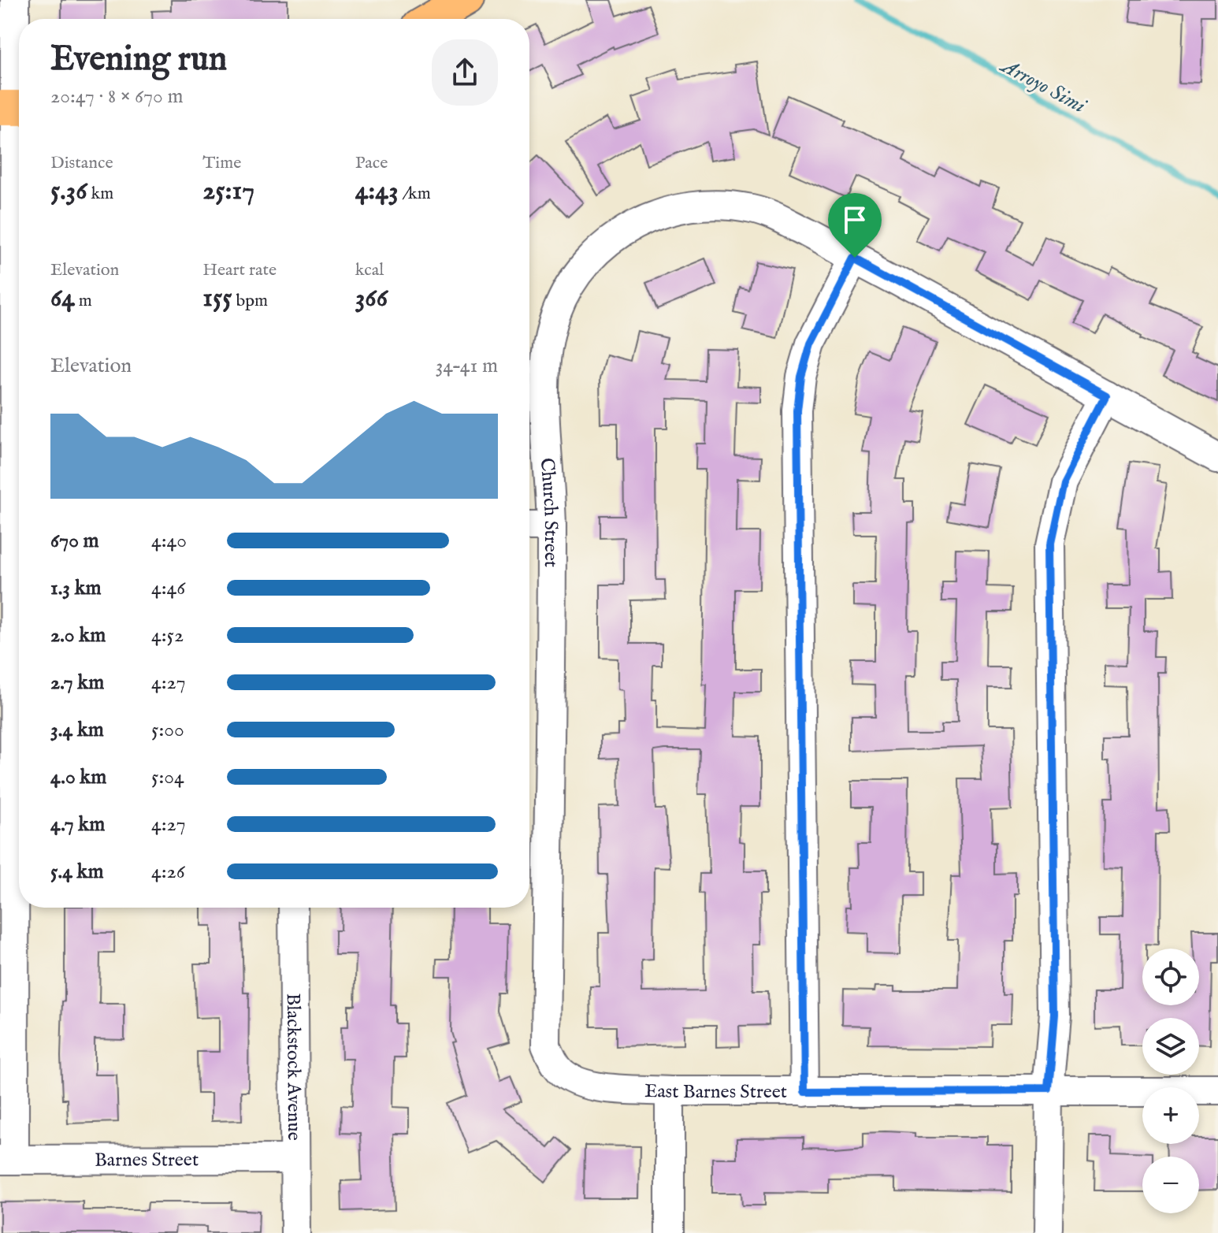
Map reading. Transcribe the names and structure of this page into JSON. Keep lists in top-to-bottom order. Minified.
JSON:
{"streets":{"street":["Church Street","Blackstock Avenue","East Barnes Street","Barnes Street"]},"crossings":[["Church Street","East Barnes Street"],["Blackstock Avenue","Barnes Street"]],"water":["Arroyo Simi"],"page":{"heading":["Evening run","20:47 · 8 × 670 m"],"stats":[["Distance","5.36 km"],["Time","25:17"],["Pace","4:43 /km"],["Elevation","64 m"],["Heart rate","155 bpm"],["kcal","366"]],"chart":["Elevation","34–41 m"],"list":[{"name":"670 m","note":"4:40"},{"name":"1.3 km","note":"4:46"},{"name":"2.0 km","note":"4:52"},{"name":"2.7 km","note":"4:27"},{"name":"3.4 km","note":"5:00"},{"name":"4.0 km","note":"5:04"},{"name":"4.7 km","note":"4:27"},{"name":"5.4 km","note":"4:26"}],"map_buttons":["+","−"]}}
